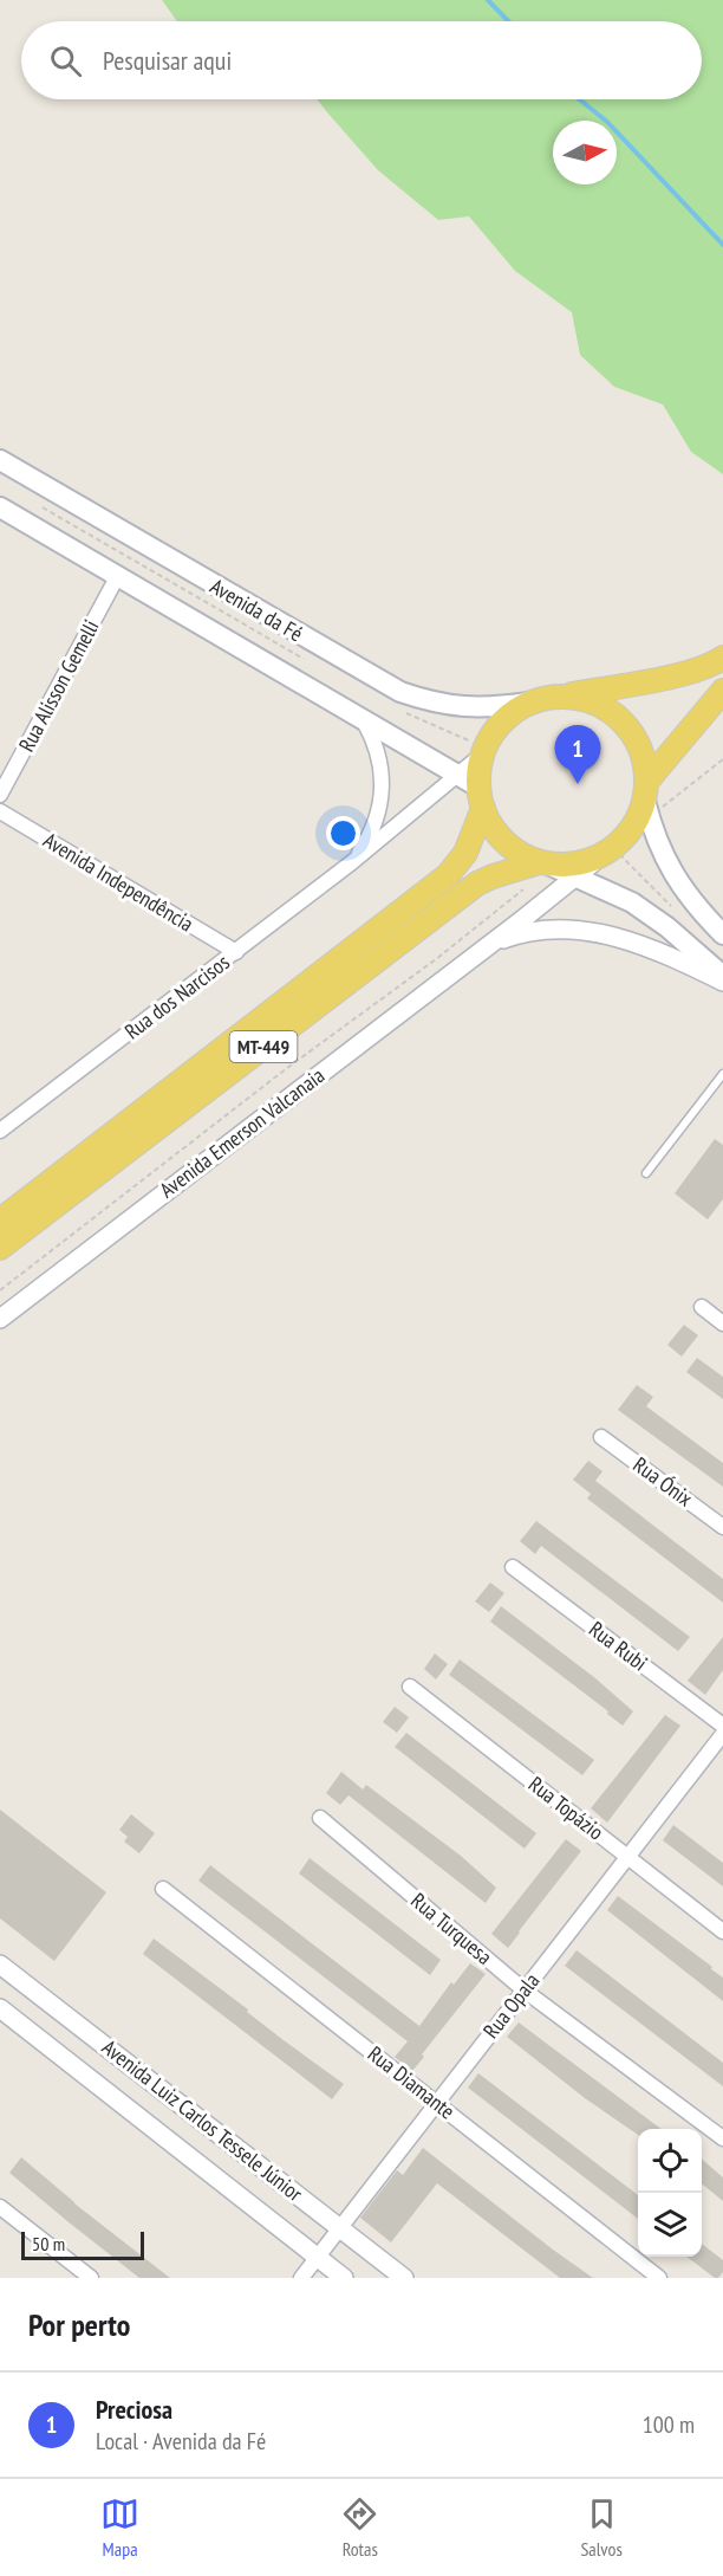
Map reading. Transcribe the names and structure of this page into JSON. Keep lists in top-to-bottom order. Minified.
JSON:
{"streets":{"main road":["Avenida da Fé","MT-449"],"street":["Rua Alisson Gemelli","Avenida Independência","Rua dos Narcisos","Avenida Emerson Valcanaia","Rua Ónix","Rua Rubi","Rua Topázio","Rua Turquesa","Rua Opala","Rua Diamante","Avenida Luiz Carlos Tessele Júnior"]},"crossings":[["Avenida da Fé","Rua Alisson Gemelli"],["Avenida da Fé","Rua dos Narcisos"],["Avenida da Fé","MT-449"],["Avenida da Fé","Avenida Emerson Valcanaia"],["Avenida Independência","Rua dos Narcisos"],["Rua dos Narcisos","MT-449"],["Rua dos Narcisos","Avenida Emerson Valcanaia"],["MT-449","Avenida Emerson Valcanaia"],["Rua Topázio","Rua Opala"],["Rua Turquesa","Rua Opala"],["Rua Opala","Rua Diamante"],["Rua Opala","Avenida Luiz Carlos Tessele Júnior"]],"scale_bar":"50 m","north":"right","page":{"search":"Pesquisar aqui","pins":"1","scale":"50 m","heading":"Por perto","list":[{"mark":"1","name":"Preciosa","note":"Local · Avenida da Fé","value":"100 m"}],"nav":["Mapa","Rotas","Salvos"]}}
